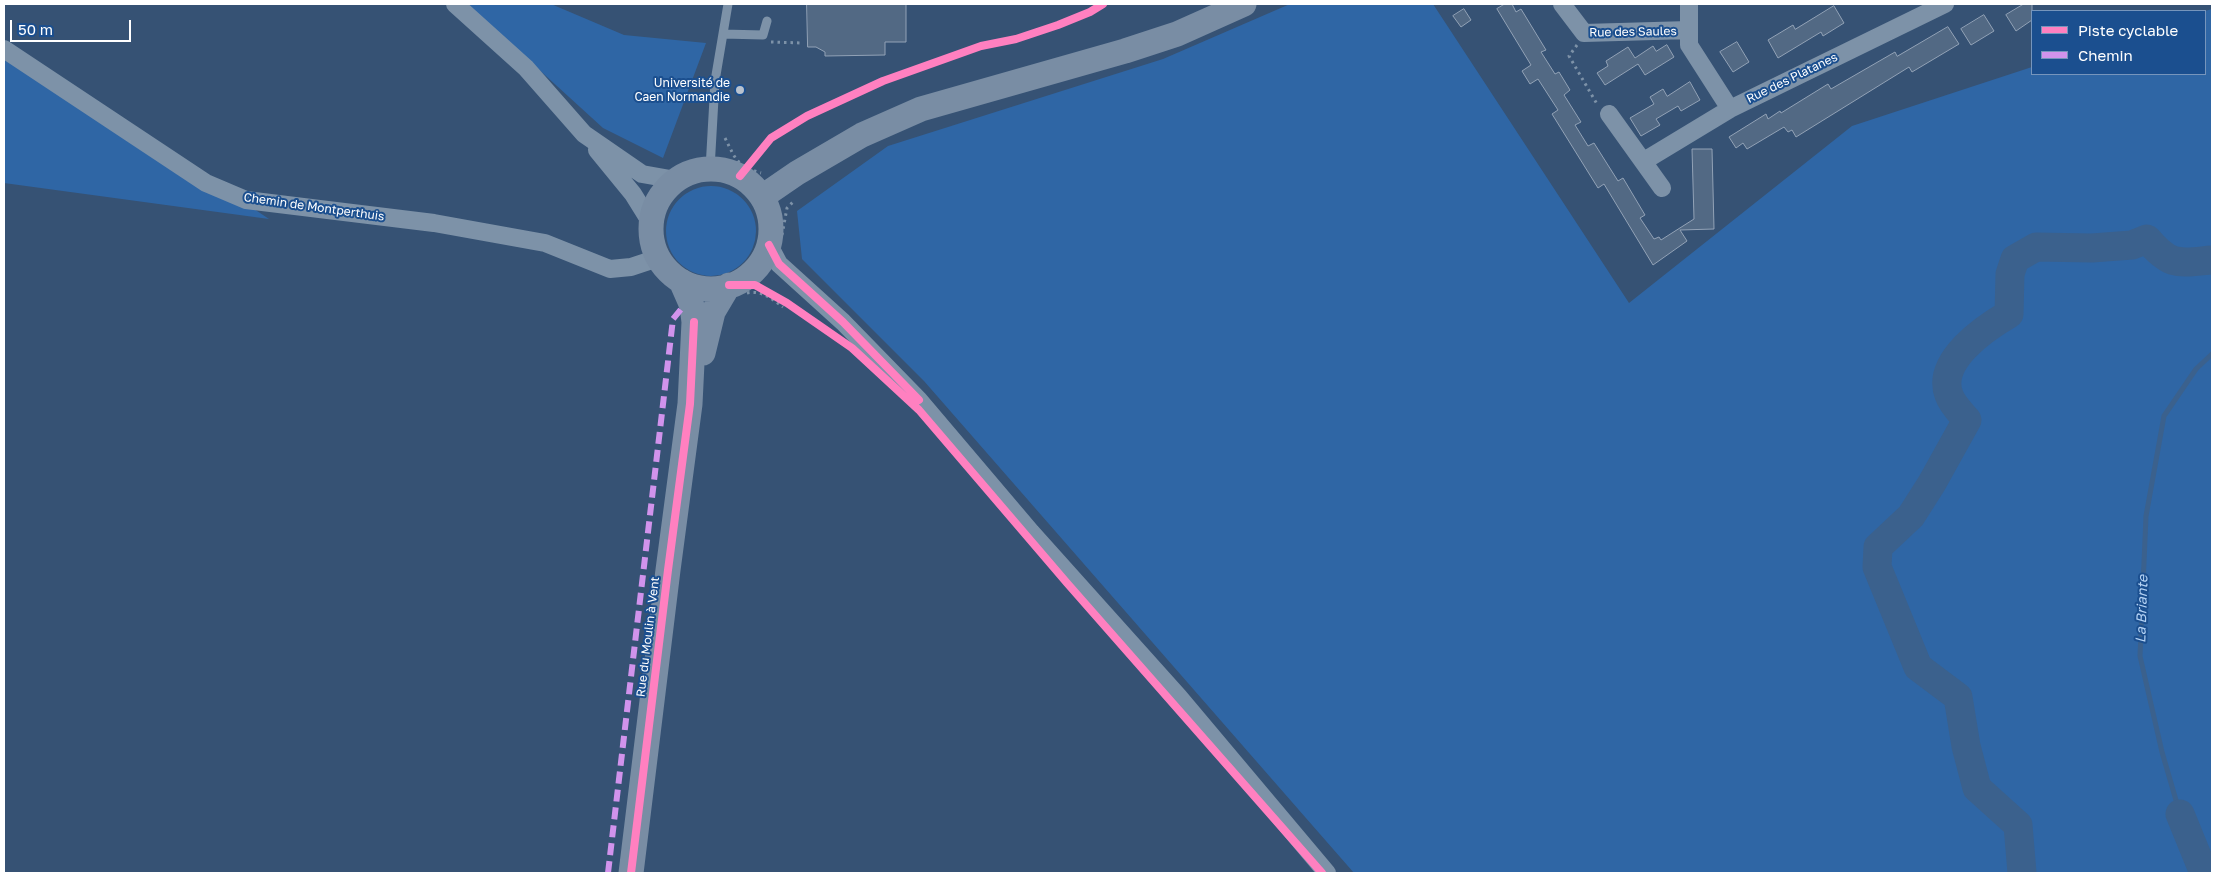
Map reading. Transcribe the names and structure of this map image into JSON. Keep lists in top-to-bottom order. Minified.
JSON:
{"streets":{"main road":["Rue du Moulin à Vent"],"street":["Rue des Saules","Rue des Platanes","Chemin de Montperthuis"]},"water":["La Briante"],"places":["Université de Caen Normandie"],"legend":["Piste cyclable","Chemin"],"scale_bar":"50 m"}
